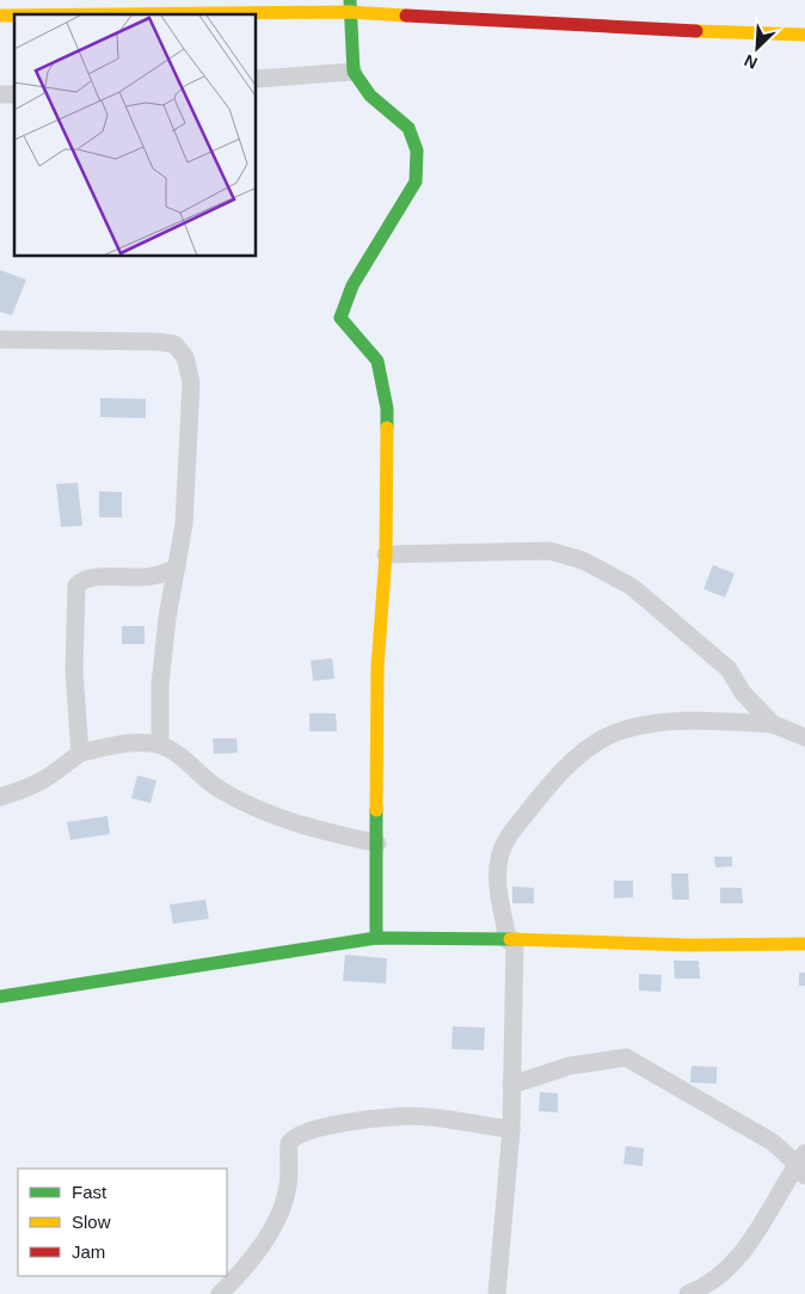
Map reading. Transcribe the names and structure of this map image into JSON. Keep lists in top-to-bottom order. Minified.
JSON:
{"legend":["Fast","Slow","Jam"],"north":"bottom left"}
